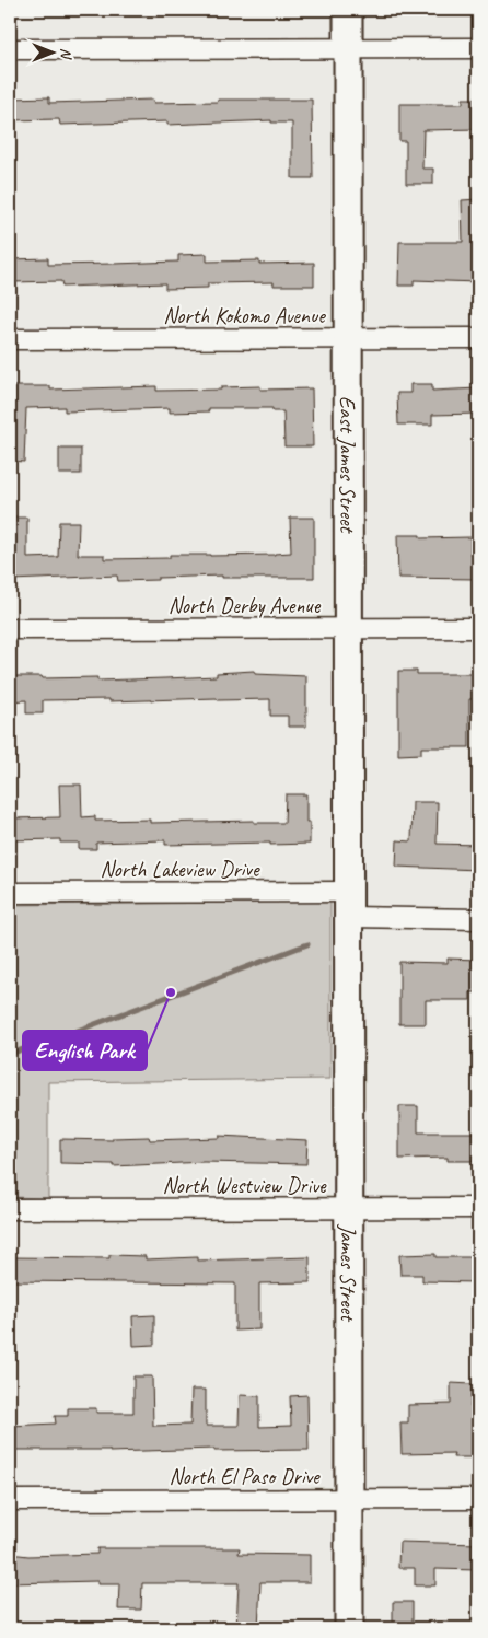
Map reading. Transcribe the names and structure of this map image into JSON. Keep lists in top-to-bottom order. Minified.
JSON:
{"streets":{"street":["North Kokomo Avenue","East James Street","North Derby Avenue","North Lakeview Drive","North Westview Drive","James Street","North El Paso Drive"]},"crossings":[["North Kokomo Avenue","East James Street"],["East James Street","North Derby Avenue"],["East James Street","North Lakeview Drive"],["East James Street","James Street"],["North Lakeview Drive","James Street"],["North Westview Drive","James Street"],["James Street","North El Paso Drive"]],"places":["English Park"],"north":"right"}
